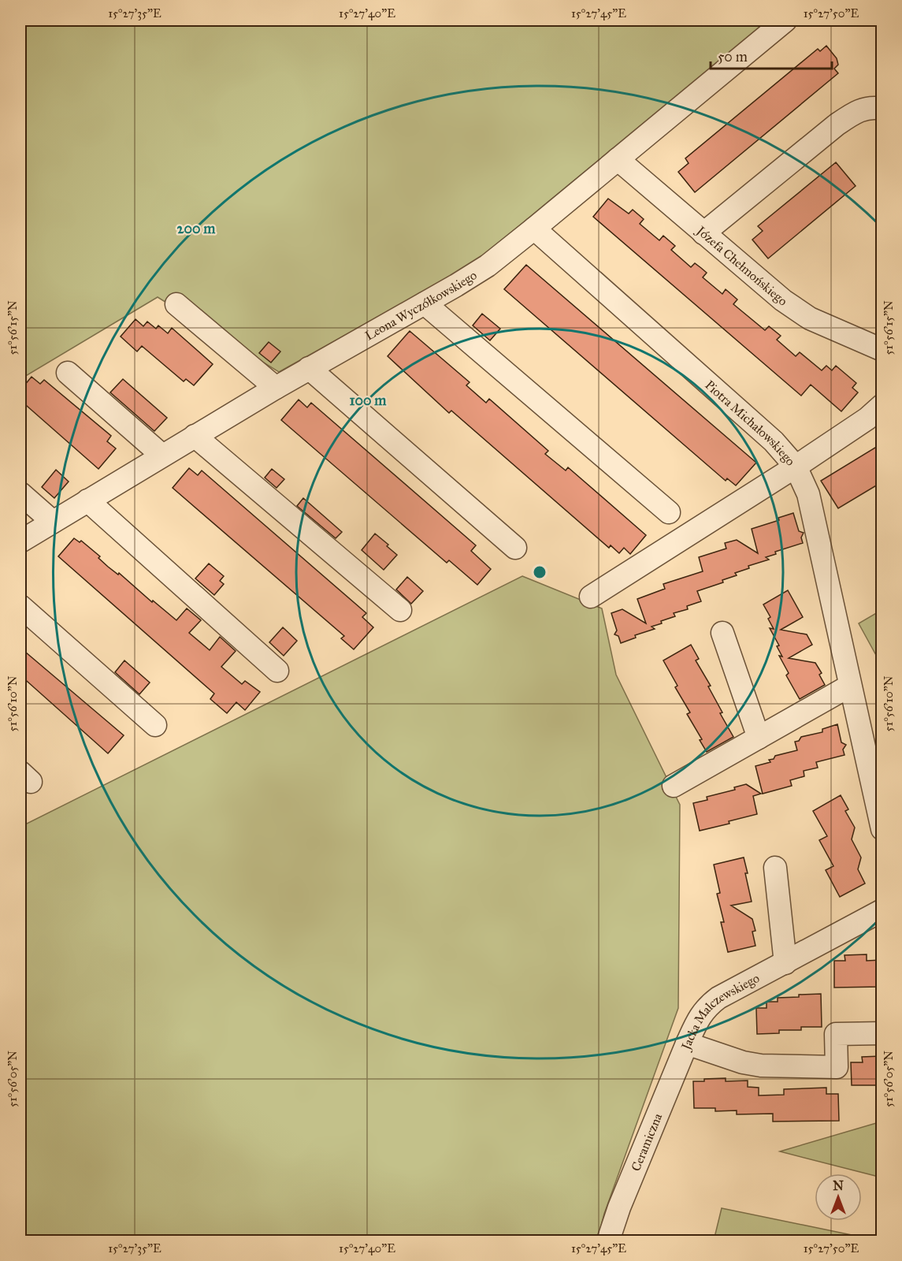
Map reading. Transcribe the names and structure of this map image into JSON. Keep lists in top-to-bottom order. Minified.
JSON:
{"streets":{"street":["Józefa Chełmońskiego","Leona Wyczółkowskiego","Piotra Michałowskiego","Jacka Malczewskiego","Ceramiczna"]},"crossings":[["Józefa Chełmońskiego","Leona Wyczółkowskiego"],["Leona Wyczółkowskiego","Piotra Michałowskiego"],["Jacka Malczewskiego","Ceramiczna"]],"scale_bar":"50 m","north":"top","coordinates":["15°27'35\"E","15°27'40\"E","15°27'45\"E","15°27'50\"E","51°56'15\"N","51°56'10\"N","51°56'05\"N"],"rings":["200 m","100 m"]}
